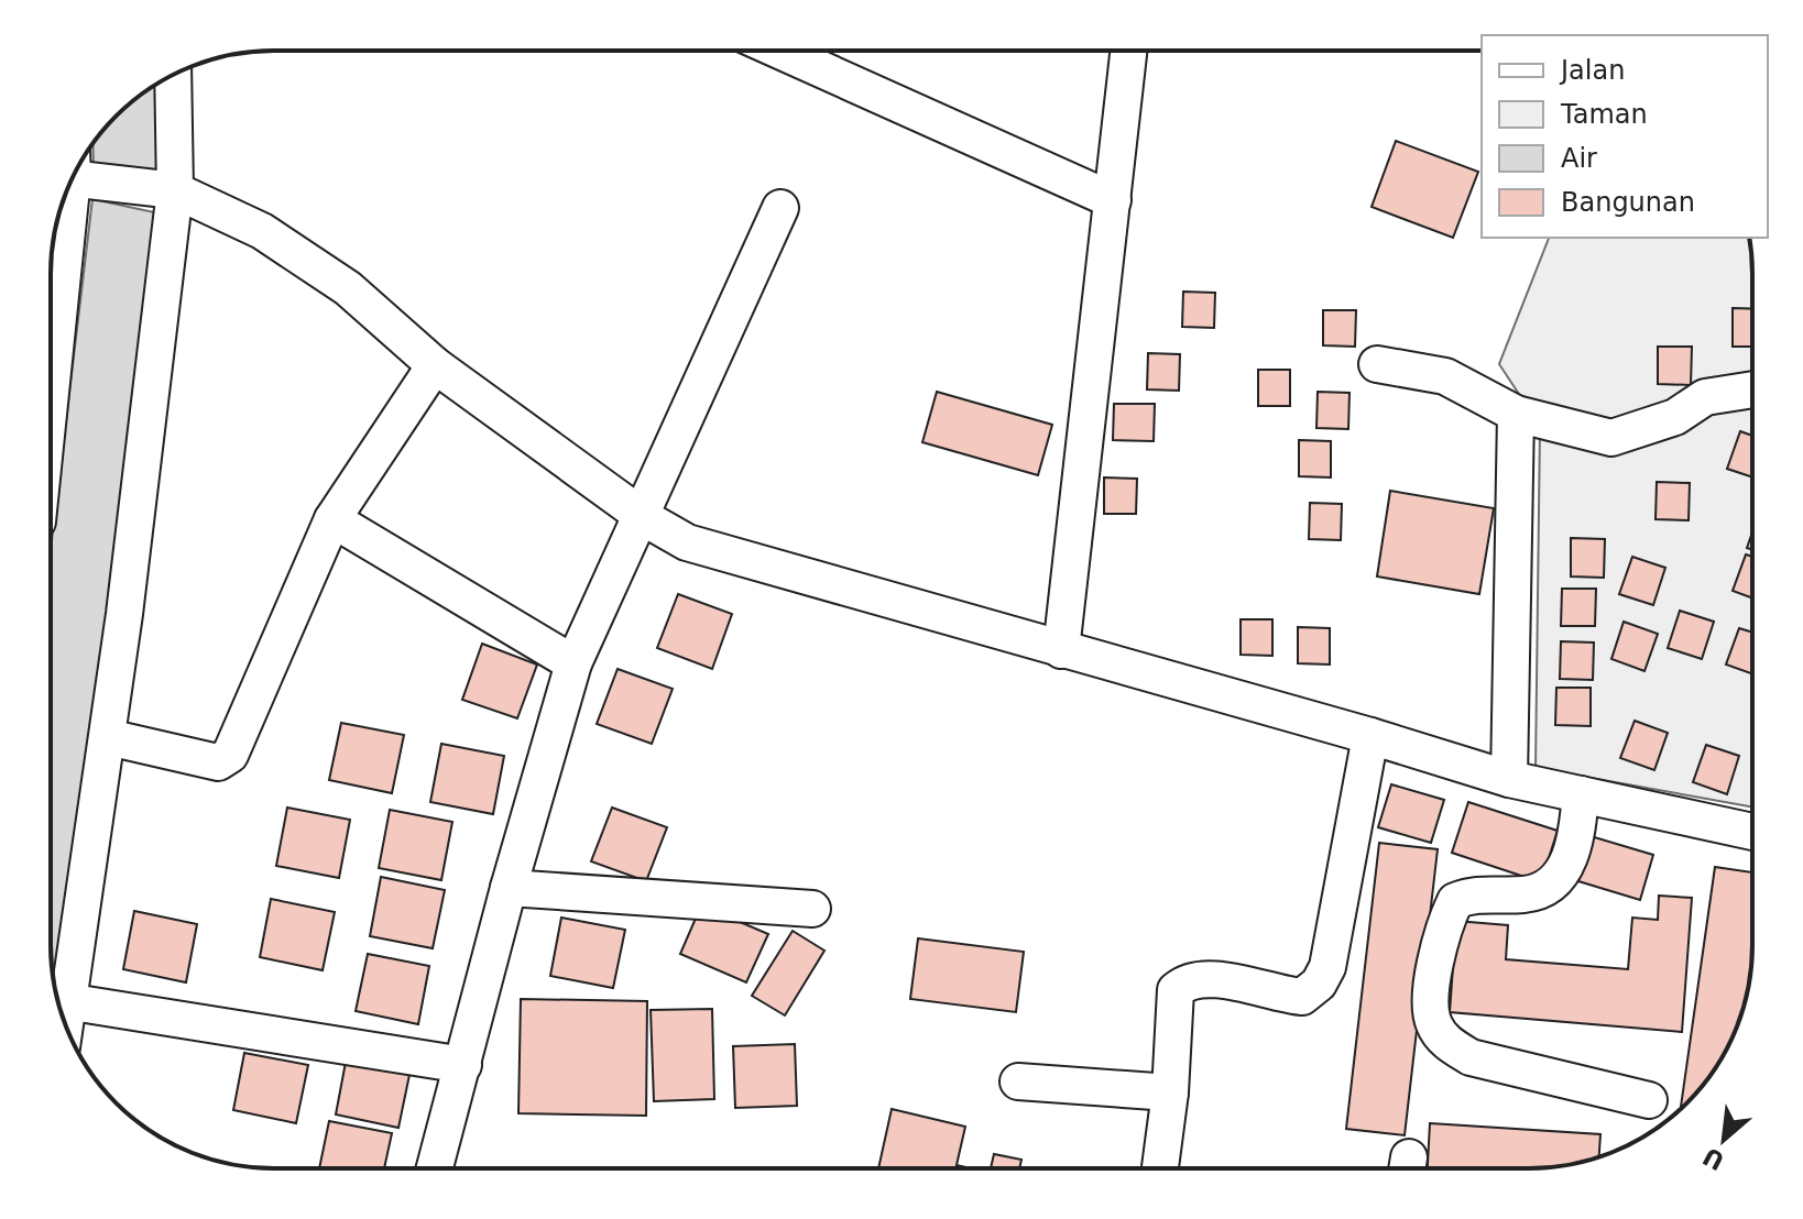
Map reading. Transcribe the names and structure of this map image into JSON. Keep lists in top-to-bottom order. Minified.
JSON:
{"legend":["Jalan","Taman","Air","Bangunan"],"north":"bottom left"}
